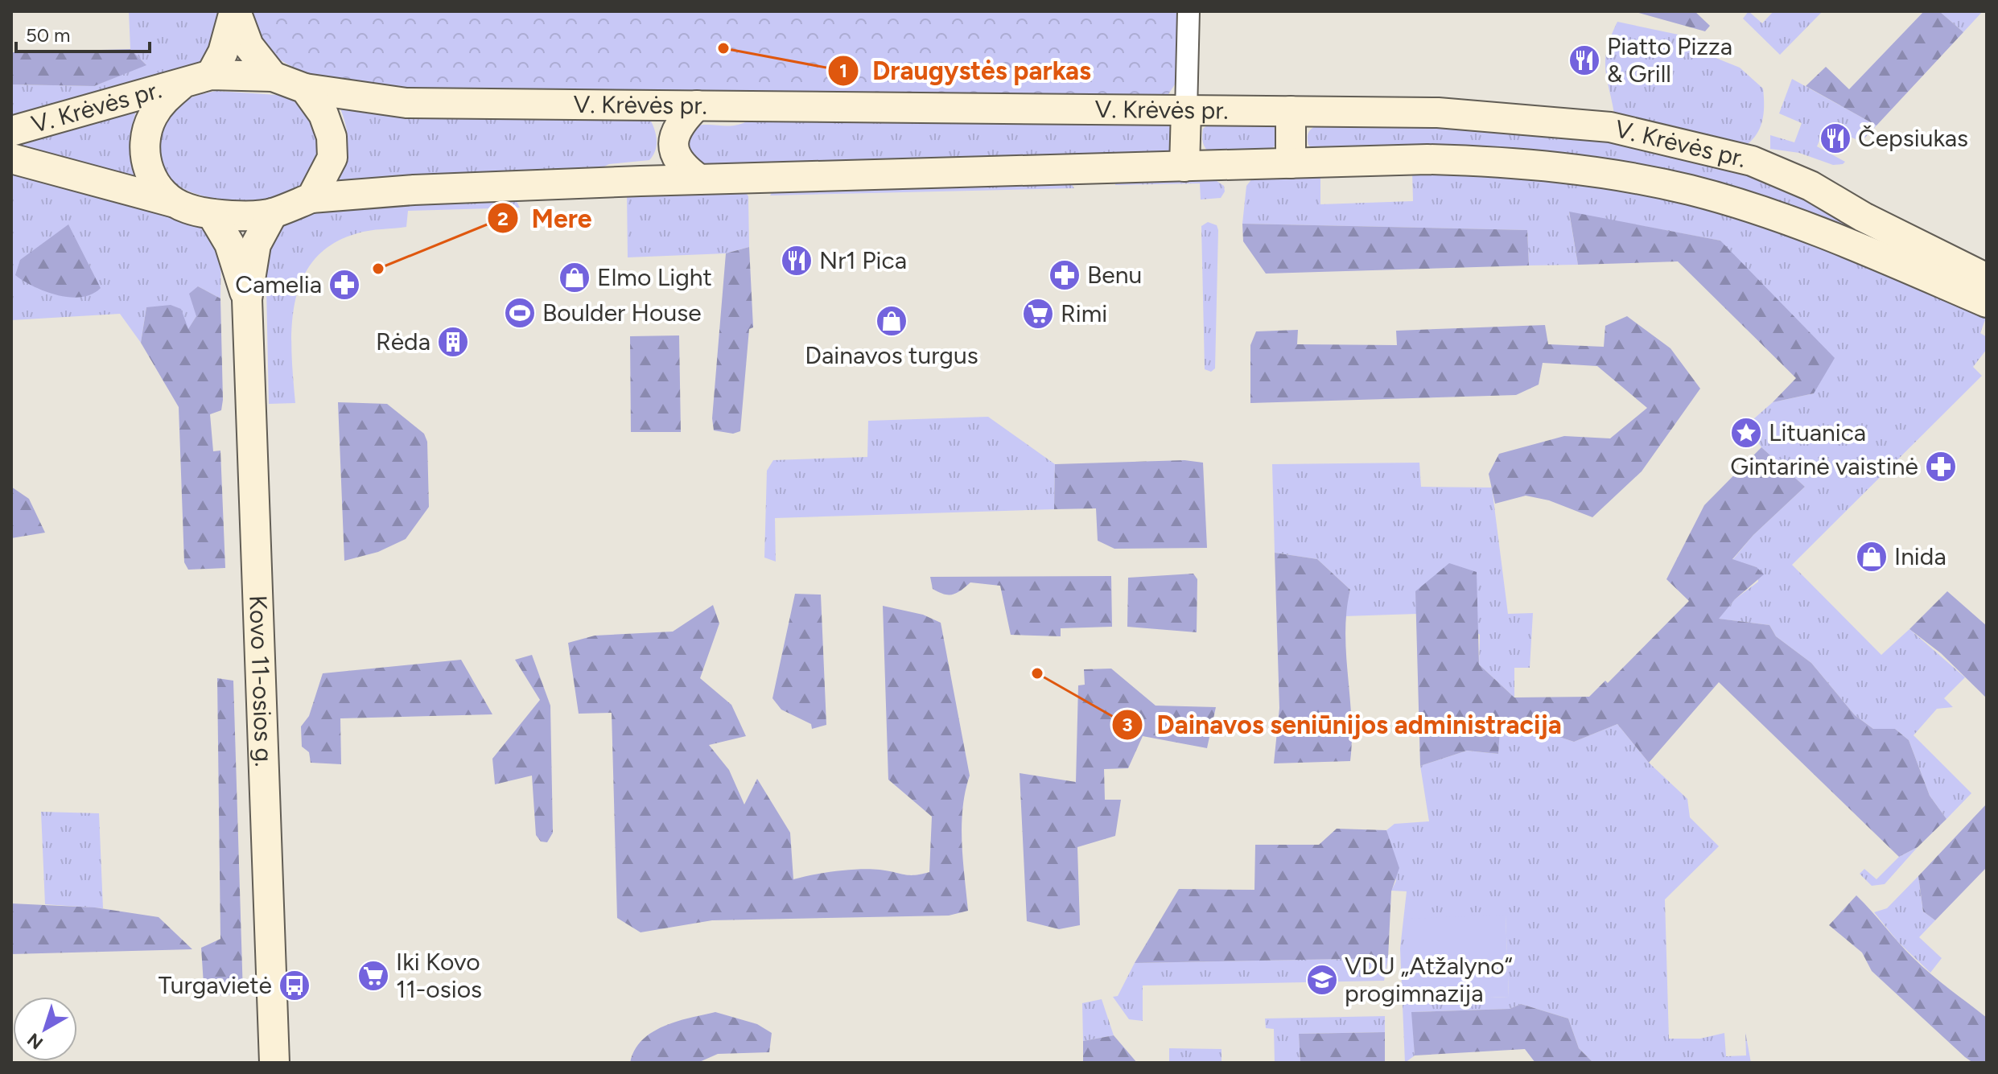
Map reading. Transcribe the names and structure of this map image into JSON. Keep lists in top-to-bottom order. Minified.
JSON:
{"streets":{"main road":["V. Krėvės pr.","Kovo 11-osios g."]},"crossings":[["V. Krėvės pr.","Kovo 11-osios g."]],"places":{"other":["Draugystės parkas","Mere","Dainavos seniūnijos administracija"],"restaurant":["Piatto Pizza & Grill","Čepsiukas","Nr1 Pica"],"pharmacy":["Benu","Camelia","Gintarinė vaistinė"],"shop":["Elmo Light","Dainavos turgus","Inida"],"sports":["Boulder House"],"supermarket":["Rimi","Iki Kovo 11-osios"],"building":["Rėda"],"place":["Lituanica"],"school or university":["VDU „Atžalyno“ progimnazija"],"bus stop":["Turgavietė"]},"scale_bar":"50 m","north":"bottom left"}
